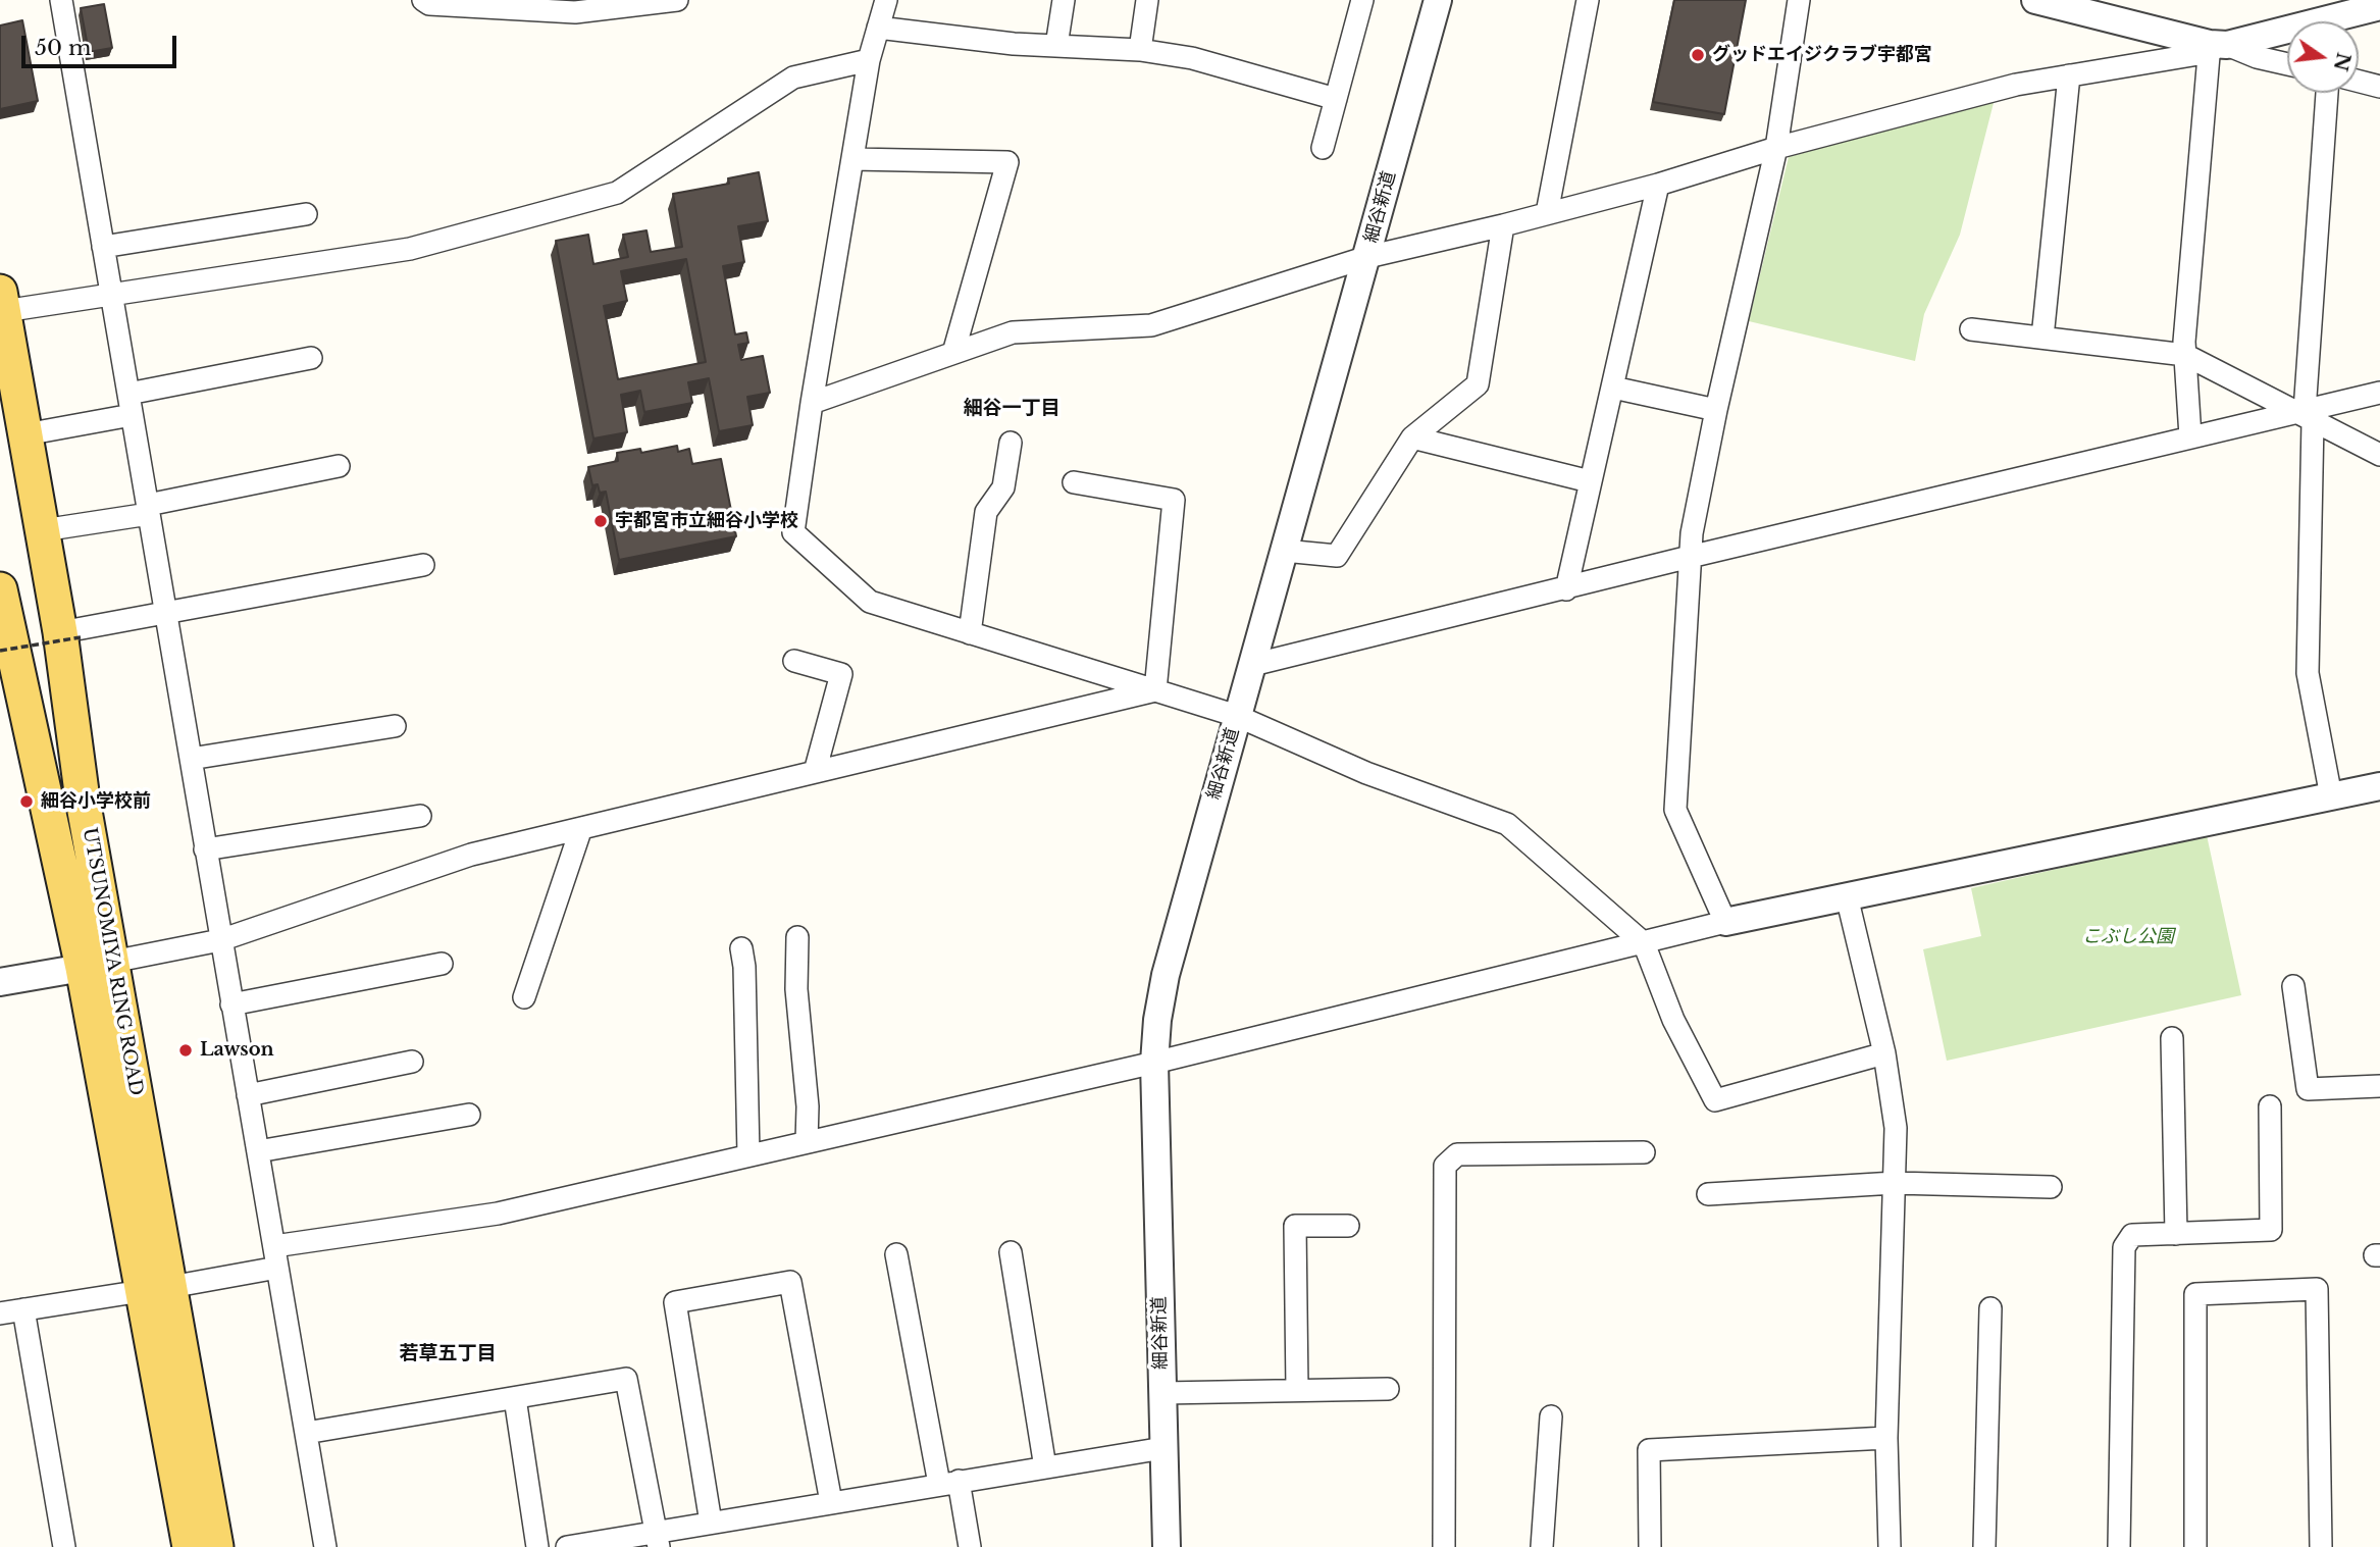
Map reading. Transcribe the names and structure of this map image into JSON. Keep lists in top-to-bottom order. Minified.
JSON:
{"streets":{"main road":["UTSUNOMIYA RING ROAD"],"street":["細谷新道"]},"districts":["細谷一丁目","若草五丁目"],"parks":["こぶし公園"],"places":["グッドエイジクラブ宇都宮","宇都宮市立細谷小学校","細谷小学校前","Lawson"],"scale_bar":"50 m","north":"right"}
